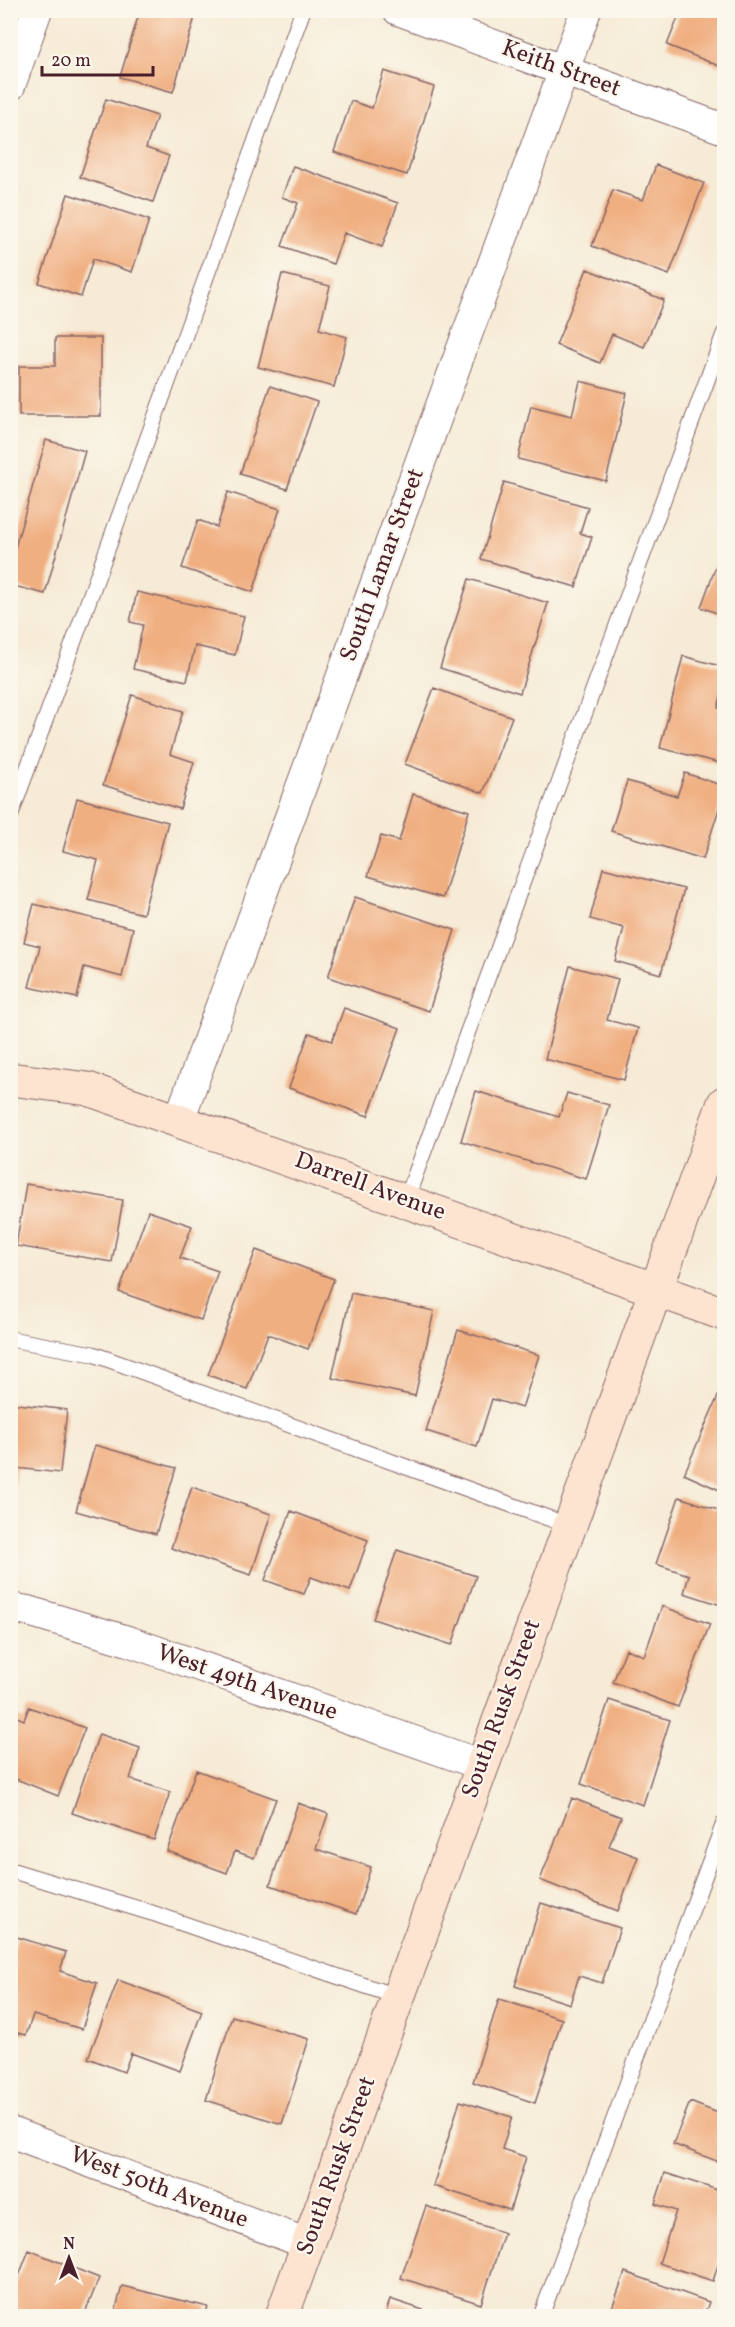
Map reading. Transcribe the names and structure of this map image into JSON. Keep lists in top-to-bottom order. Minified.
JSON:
{"streets":{"street":["Keith Street","South Lamar Street","Darrell Avenue","West 49th Avenue","South Rusk Street","West 50th Avenue"]},"crossings":[["Keith Street","South Lamar Street"],["South Lamar Street","Darrell Avenue"],["Darrell Avenue","South Rusk Street"],["West 49th Avenue","South Rusk Street"],["South Rusk Street","West 50th Avenue"]],"scale_bar":"20 m","north":"top"}
